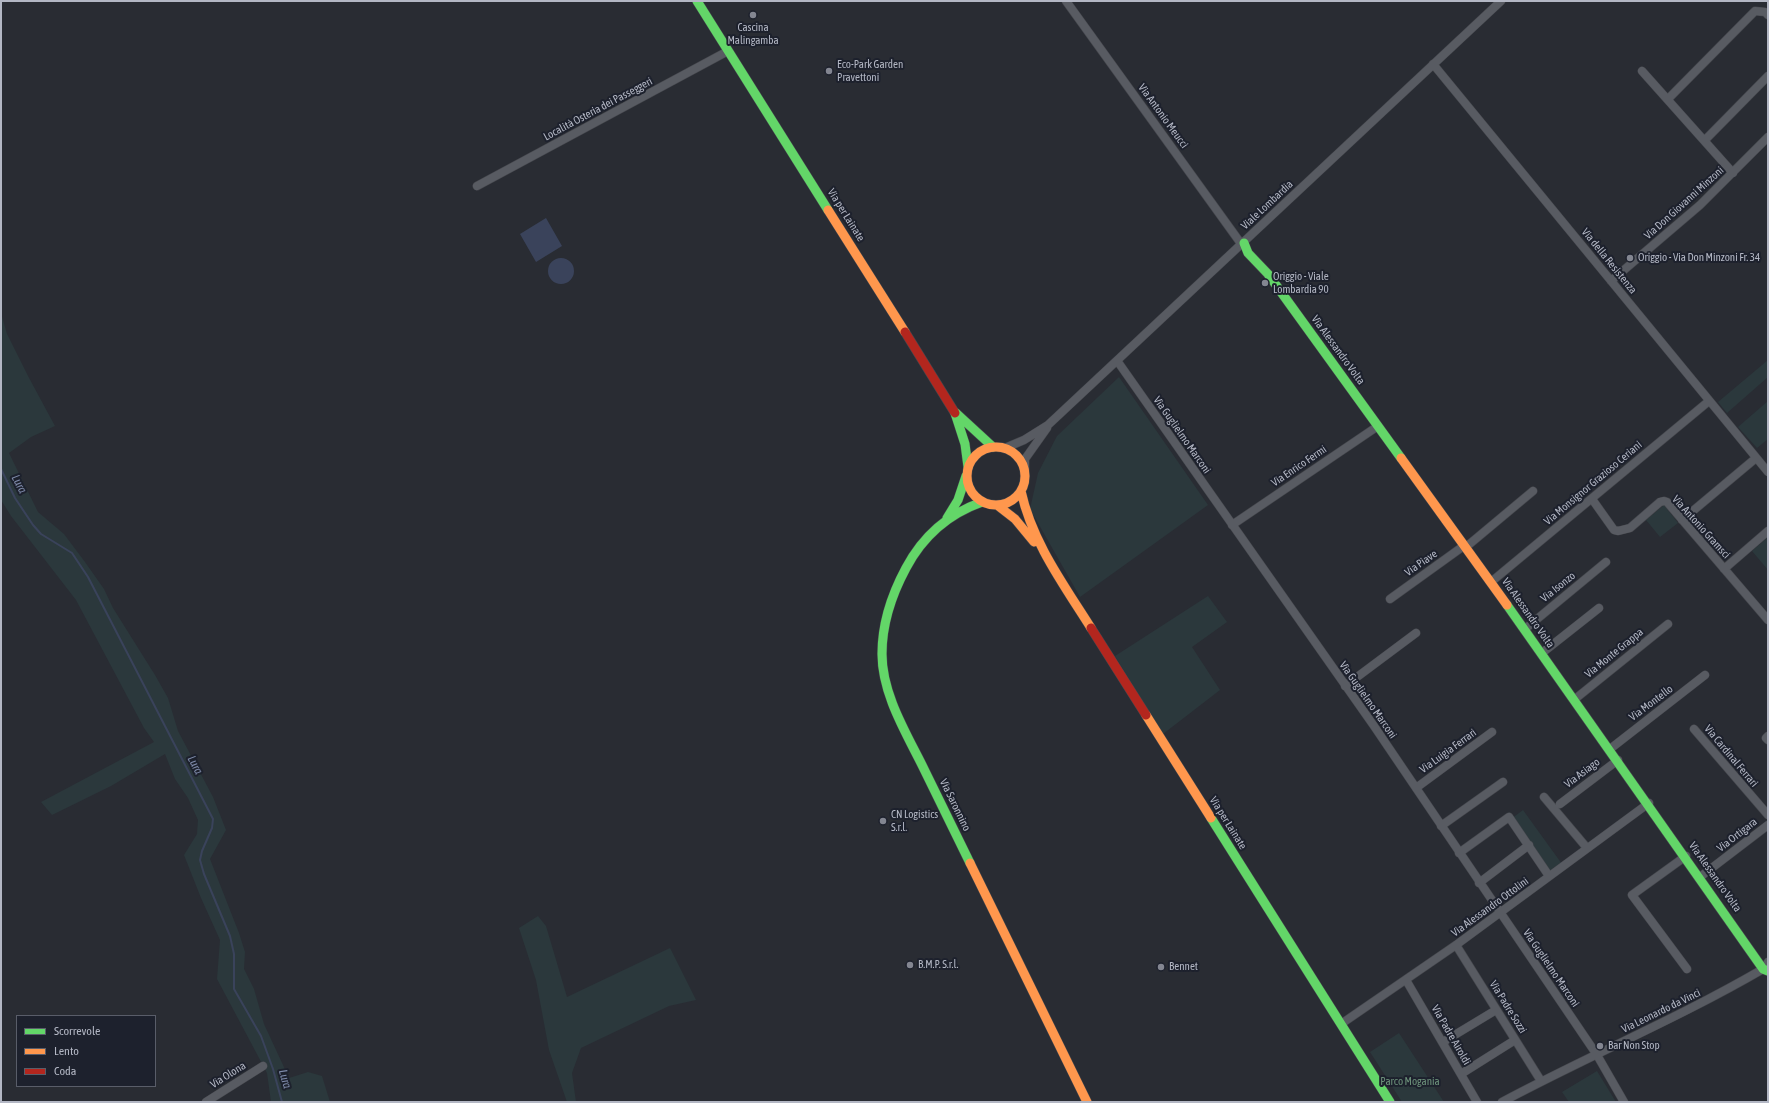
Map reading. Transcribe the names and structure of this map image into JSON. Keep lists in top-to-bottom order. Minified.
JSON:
{"streets":{"street":["Località Osteria dei Passeggeri","Via Antonio Meucci","Via Don Giovanni Minzoni","Viale Lombardia","Via per Lainate","Via della Resistenza","Via Alessandro Volta","Via Guglielmo Marconi","Via Enrico Fermi","Via Monsignor Grazioso Ceriani","Via Antonio Gramsci","Via Piave","Via Isonzo","Via Monte Grappa","Via Montello","Via Luigia Ferrari","Via Cardinal Ferrari","Via Asiago","Via Saronnino","Via Ortigara","Via Alessandro Ottolini","Via Padre Sozzi","Via Leonardo da Vinci","Via Padre Airoldi","Via Olona"]},"crossings":[["Località Osteria dei Passeggeri","Via per Lainate"],["Via Antonio Meucci","Viale Lombardia"],["Via Antonio Meucci","Via Alessandro Volta"],["Via Don Giovanni Minzoni","Via della Resistenza"],["Viale Lombardia","Via per Lainate"],["Viale Lombardia","Via della Resistenza"],["Viale Lombardia","Via Alessandro Volta"],["Viale Lombardia","Via Guglielmo Marconi"],["Viale Lombardia","Via Saronnino"],["Via per Lainate","Via Saronnino"],["Via per Lainate","Via Alessandro Ottolini"],["Via della Resistenza","Via Monsignor Grazioso Ceriani"],["Via Alessandro Volta","Via Enrico Fermi"],["Via Alessandro Volta","Via Monsignor Grazioso Ceriani"],["Via Alessandro Volta","Via Piave"],["Via Alessandro Volta","Via Isonzo"],["Via Alessandro Volta","Via Monte Grappa"],["Via Alessandro Volta","Via Montello"],["Via Alessandro Volta","Via Asiago"],["Via Alessandro Volta","Via Ortigara"],["Via Alessandro Volta","Via Alessandro Ottolini"],["Via Alessandro Volta","Via Leonardo da Vinci"],["Via Guglielmo Marconi","Via Enrico Fermi"],["Via Guglielmo Marconi","Via Luigia Ferrari"],["Via Guglielmo Marconi","Via Alessandro Ottolini"],["Via Guglielmo Marconi","Via Leonardo da Vinci"],["Via Monsignor Grazioso Ceriani","Via Antonio Gramsci"],["Via Alessandro Ottolini","Via Padre Sozzi"],["Via Alessandro Ottolini","Via Padre Airoldi"],["Via Padre Sozzi","Via Leonardo da Vinci"]],"water":["Lura"],"parks":["Parco Mogania"],"places":["Cascina Malingamba","Eco-Park Garden Pravettoni","Origgio - Via Don Minzoni Fr. 34","Origgio - Viale Lombardia 90","CN Logistics S.r.l.","B.M.P. S.r.l.","Bennet","Bar Non Stop"],"legend":["Scorrevole","Lento","Coda"]}
